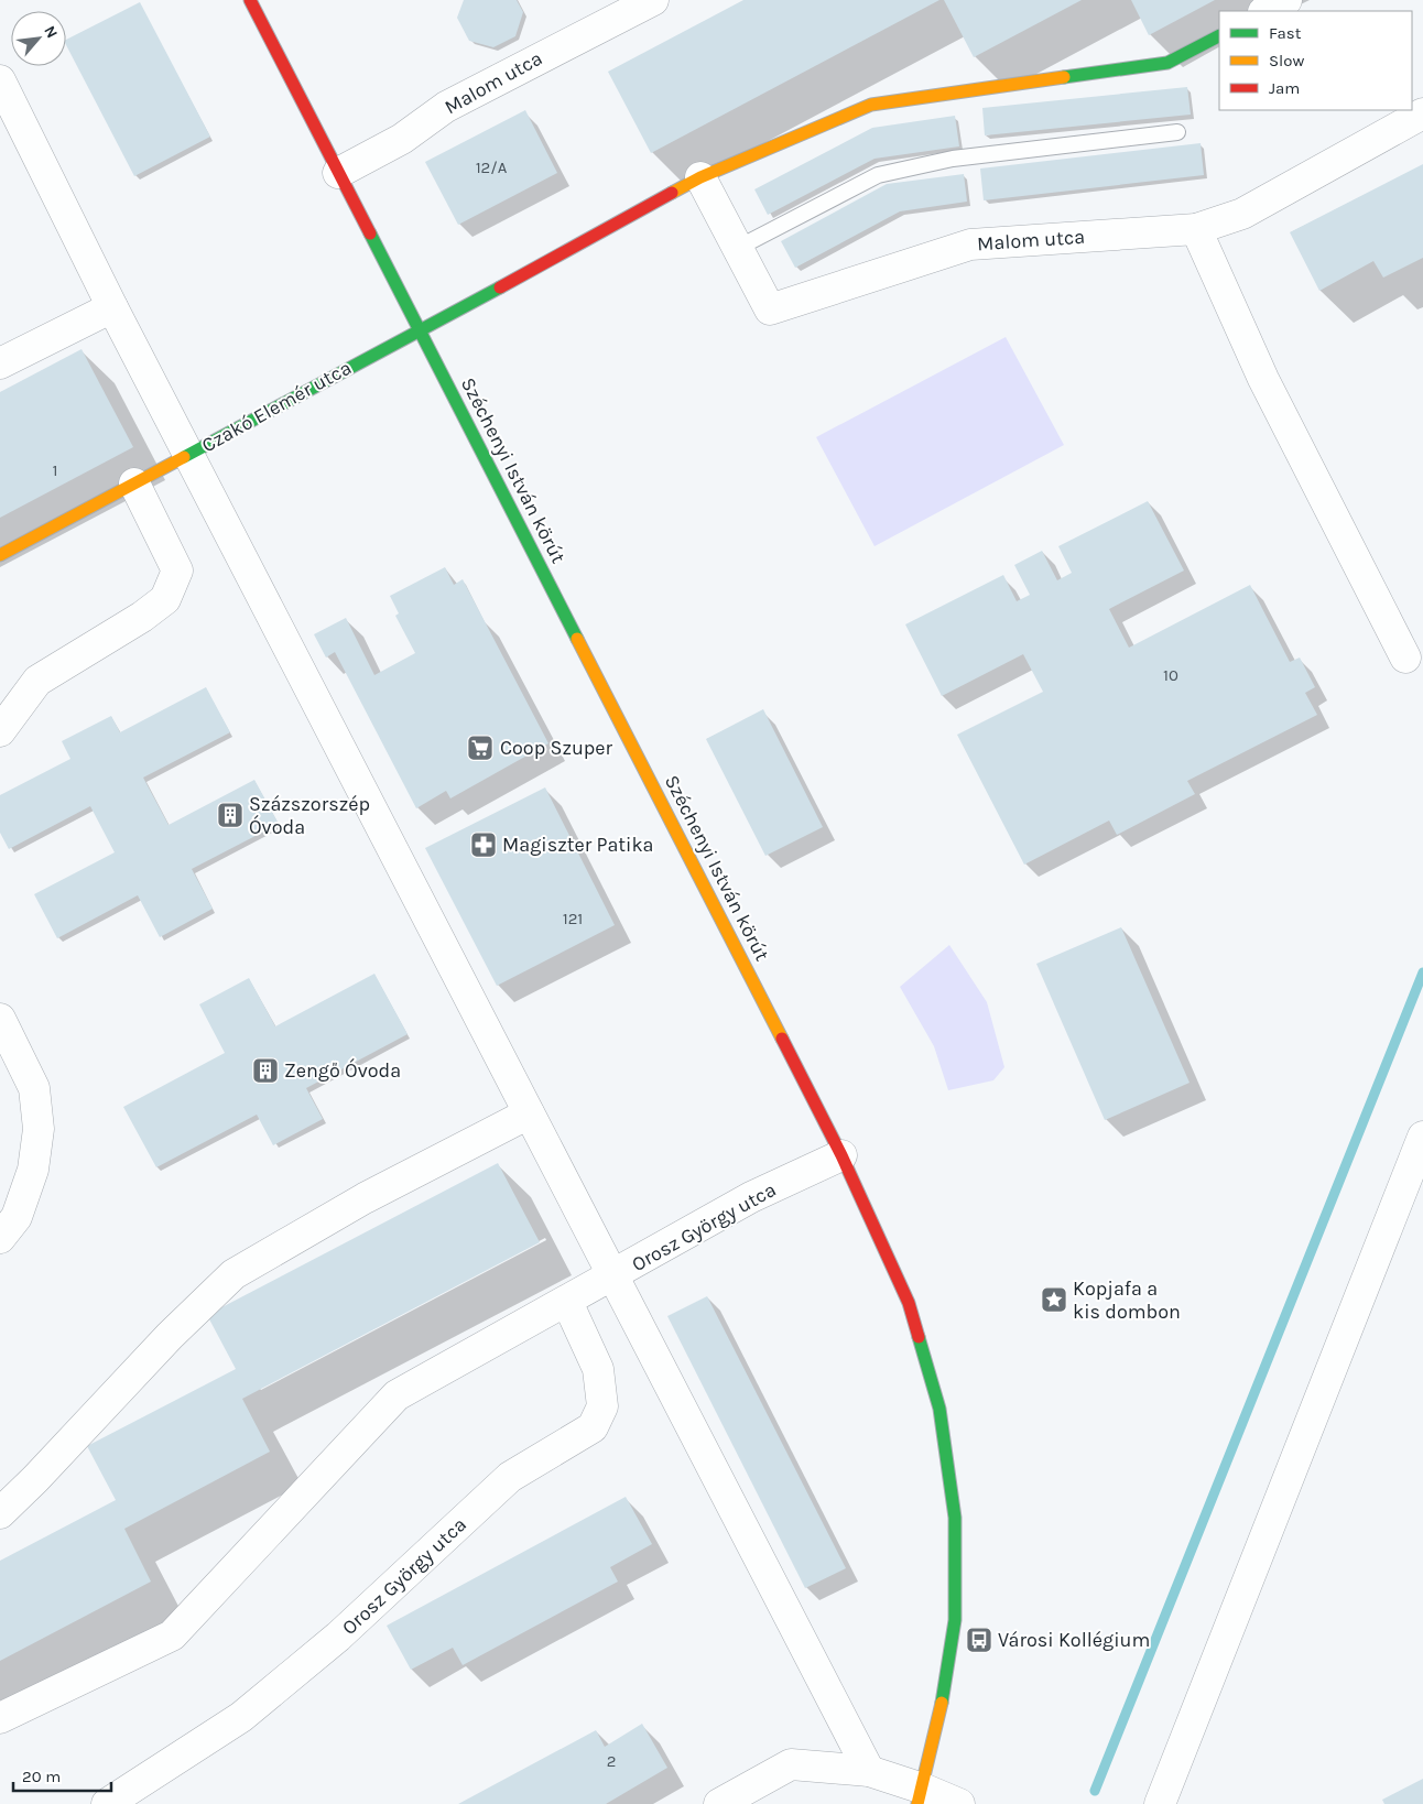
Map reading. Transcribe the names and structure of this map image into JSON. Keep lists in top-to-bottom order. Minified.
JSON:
{"streets":{"street":["Malom utca","Czakó Elemér utca","Széchenyi István körút","Orosz György utca"]},"crossings":[["Malom utca","Széchenyi István körút"],["Czakó Elemér utca","Széchenyi István körút"],["Széchenyi István körút","Orosz György utca"]],"places":{"supermarket":["Coop Szuper"],"building":["Százszorszép Óvoda","Zengő Óvoda"],"pharmacy":["Magiszter Patika"],"place":["Kopjafa a kis dombon"],"bus stop":["Városi Kollégium"]},"house_numbers":["12/A","1","10","121","2"],"legend":["Fast","Slow","Jam"],"scale_bar":"20 m","north":"top right"}
